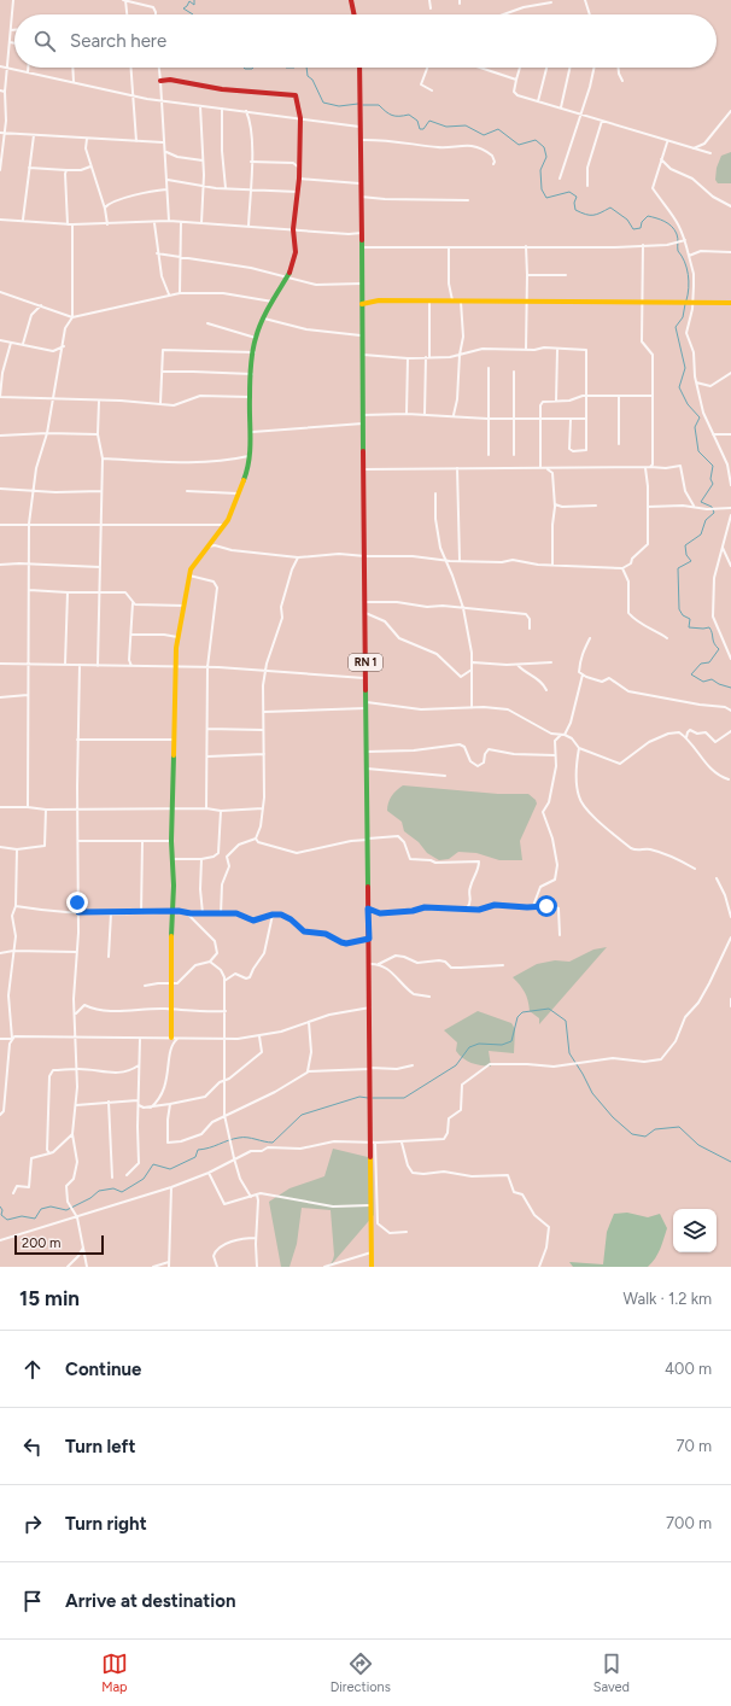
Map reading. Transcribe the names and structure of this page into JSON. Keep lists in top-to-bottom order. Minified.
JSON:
{"streets":{"street":["RN 1"]},"scale_bar":"200 m","page":{"search":"Search here","scale":"200 m","heading":["15 min","Walk · 1.2 km"],"list":[["Continue","400 m"],["Turn left","70 m"],["Turn right","700 m"],"Arrive at destination"],"nav":["Map","Directions","Saved"]}}
